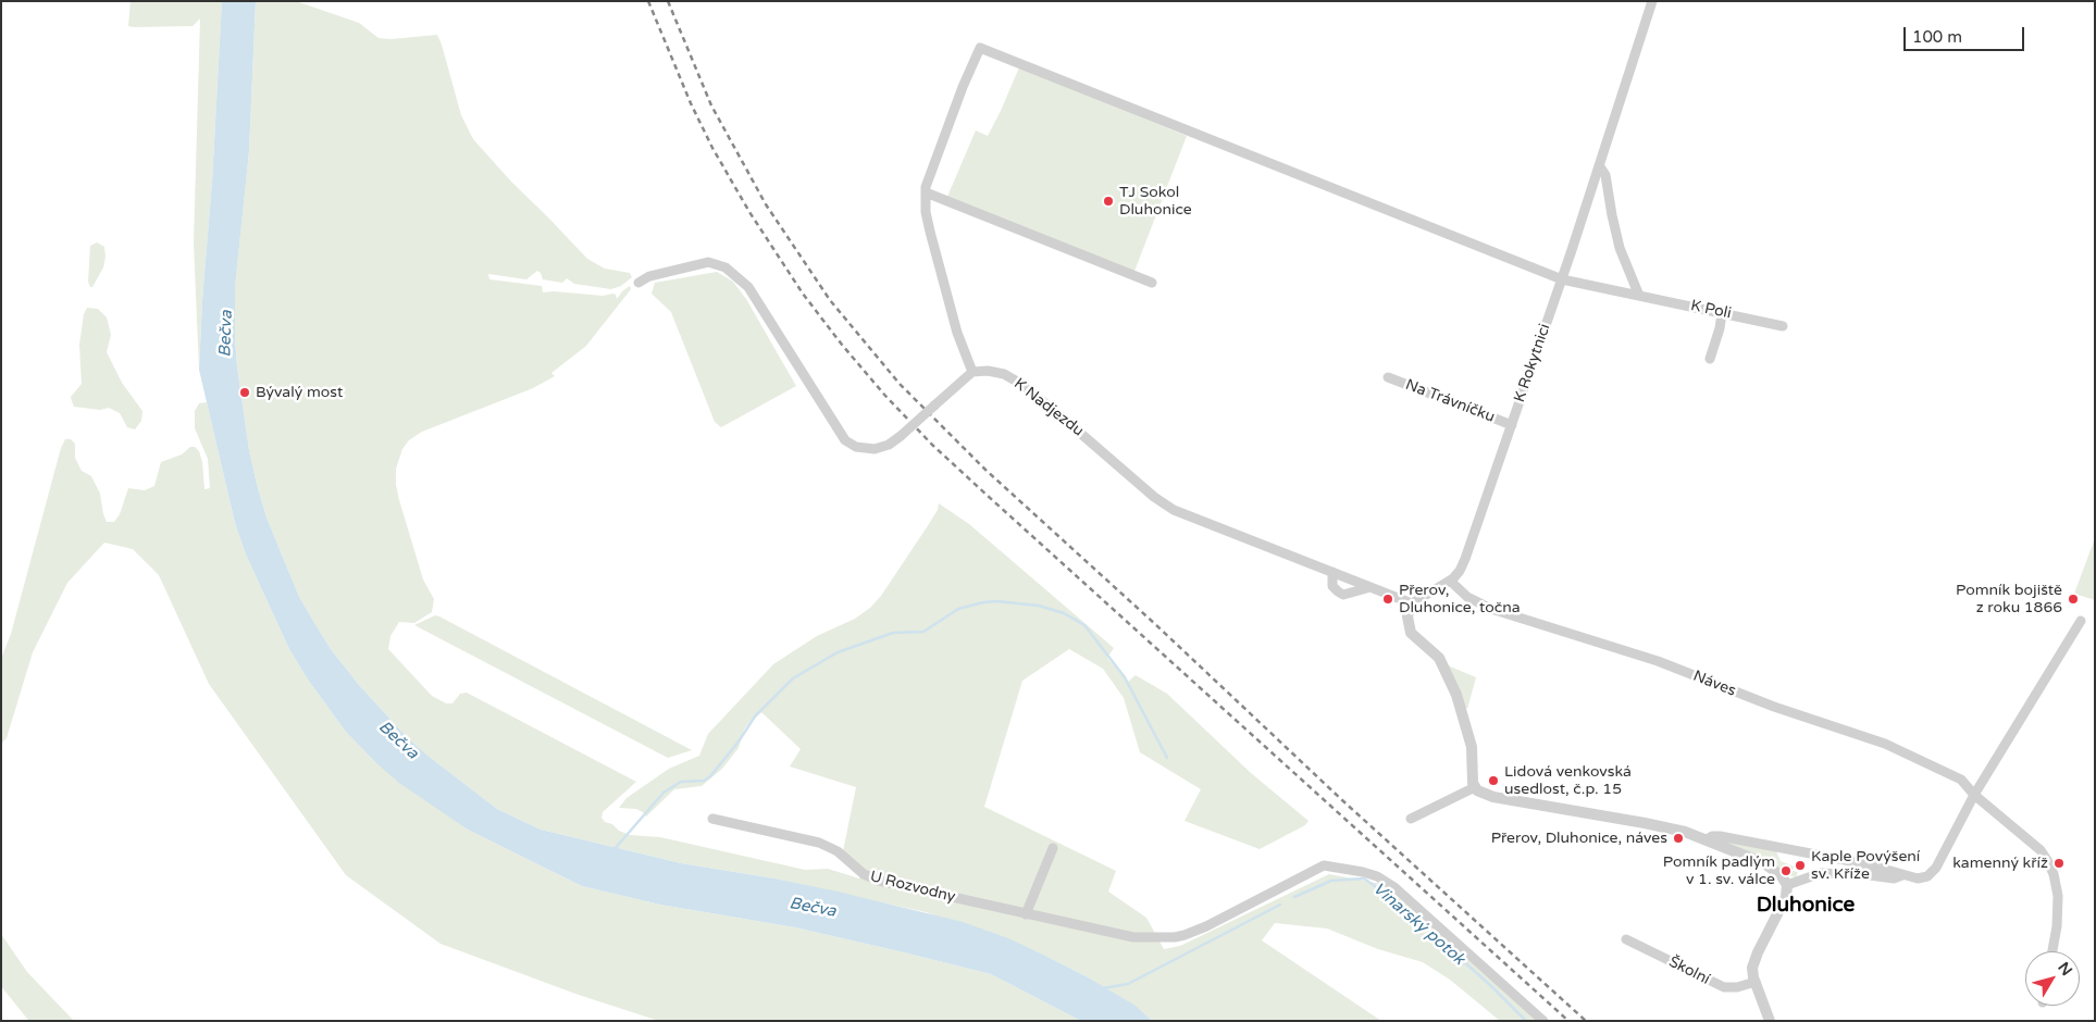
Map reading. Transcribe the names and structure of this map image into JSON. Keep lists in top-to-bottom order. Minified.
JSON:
{"streets":{"street":["K Poli","K Rokytnici","Na Trávníčku","K Nadjezdu","Náves","U Rozvodny","Školní"]},"crossings":[["K Poli","K Rokytnici"],["K Rokytnici","Na Trávníčku"],["K Rokytnici","K Nadjezdu"],["K Rokytnici","Náves"]],"districts":["Dluhonice"],"water":["Bečva","Vinarský potok"],"places":["TJ Sokol Dluhonice","Bývalý most","Přerov, Dluhonice, točna","Pomník bojiště z roku 1866","Lidová venkovská usedlost, č.p. 15","Přerov, Dluhonice, náves","kamenný kříž","Kaple Povýšení sv. Kříže","Pomník padlým v 1. sv. válce"],"scale_bar":"100 m","north":"top right"}
